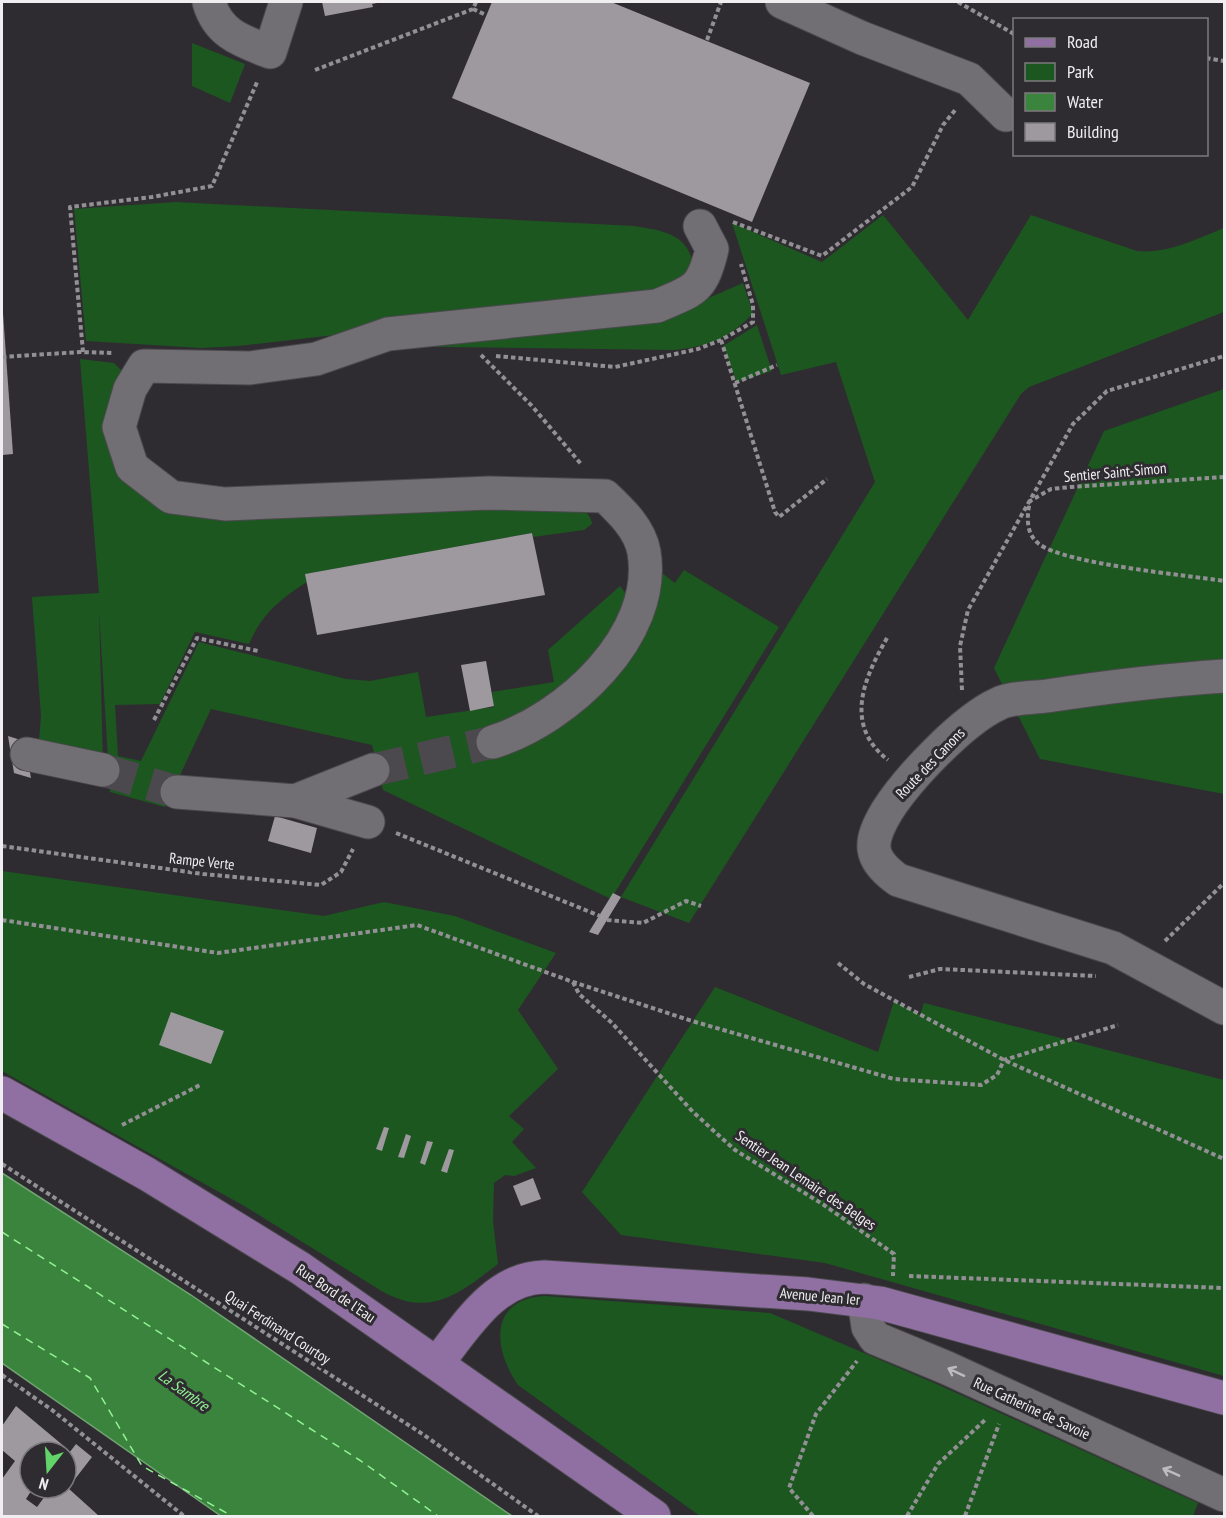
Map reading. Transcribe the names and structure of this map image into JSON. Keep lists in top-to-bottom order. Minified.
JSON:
{"streets":{"main road":["Rue Bord de l'Eau","Avenue Jean Ier"],"street":["Route des Canons","Rue Catherine de Savoie"],"path":["Sentier Saint-Simon","Rampe Verte","Sentier Jean Lemaire des Belges","Quai Ferdinand Courtoy"]},"crossings":[["Sentier Jean Lemaire des Belges","Avenue Jean Ier"],["Rue Bord de l'Eau","Avenue Jean Ier"]],"one_way":["Rue Catherine de Savoie"],"water":["La Sambre"],"legend":["Road","Park","Water","Building"],"north":"bottom"}
